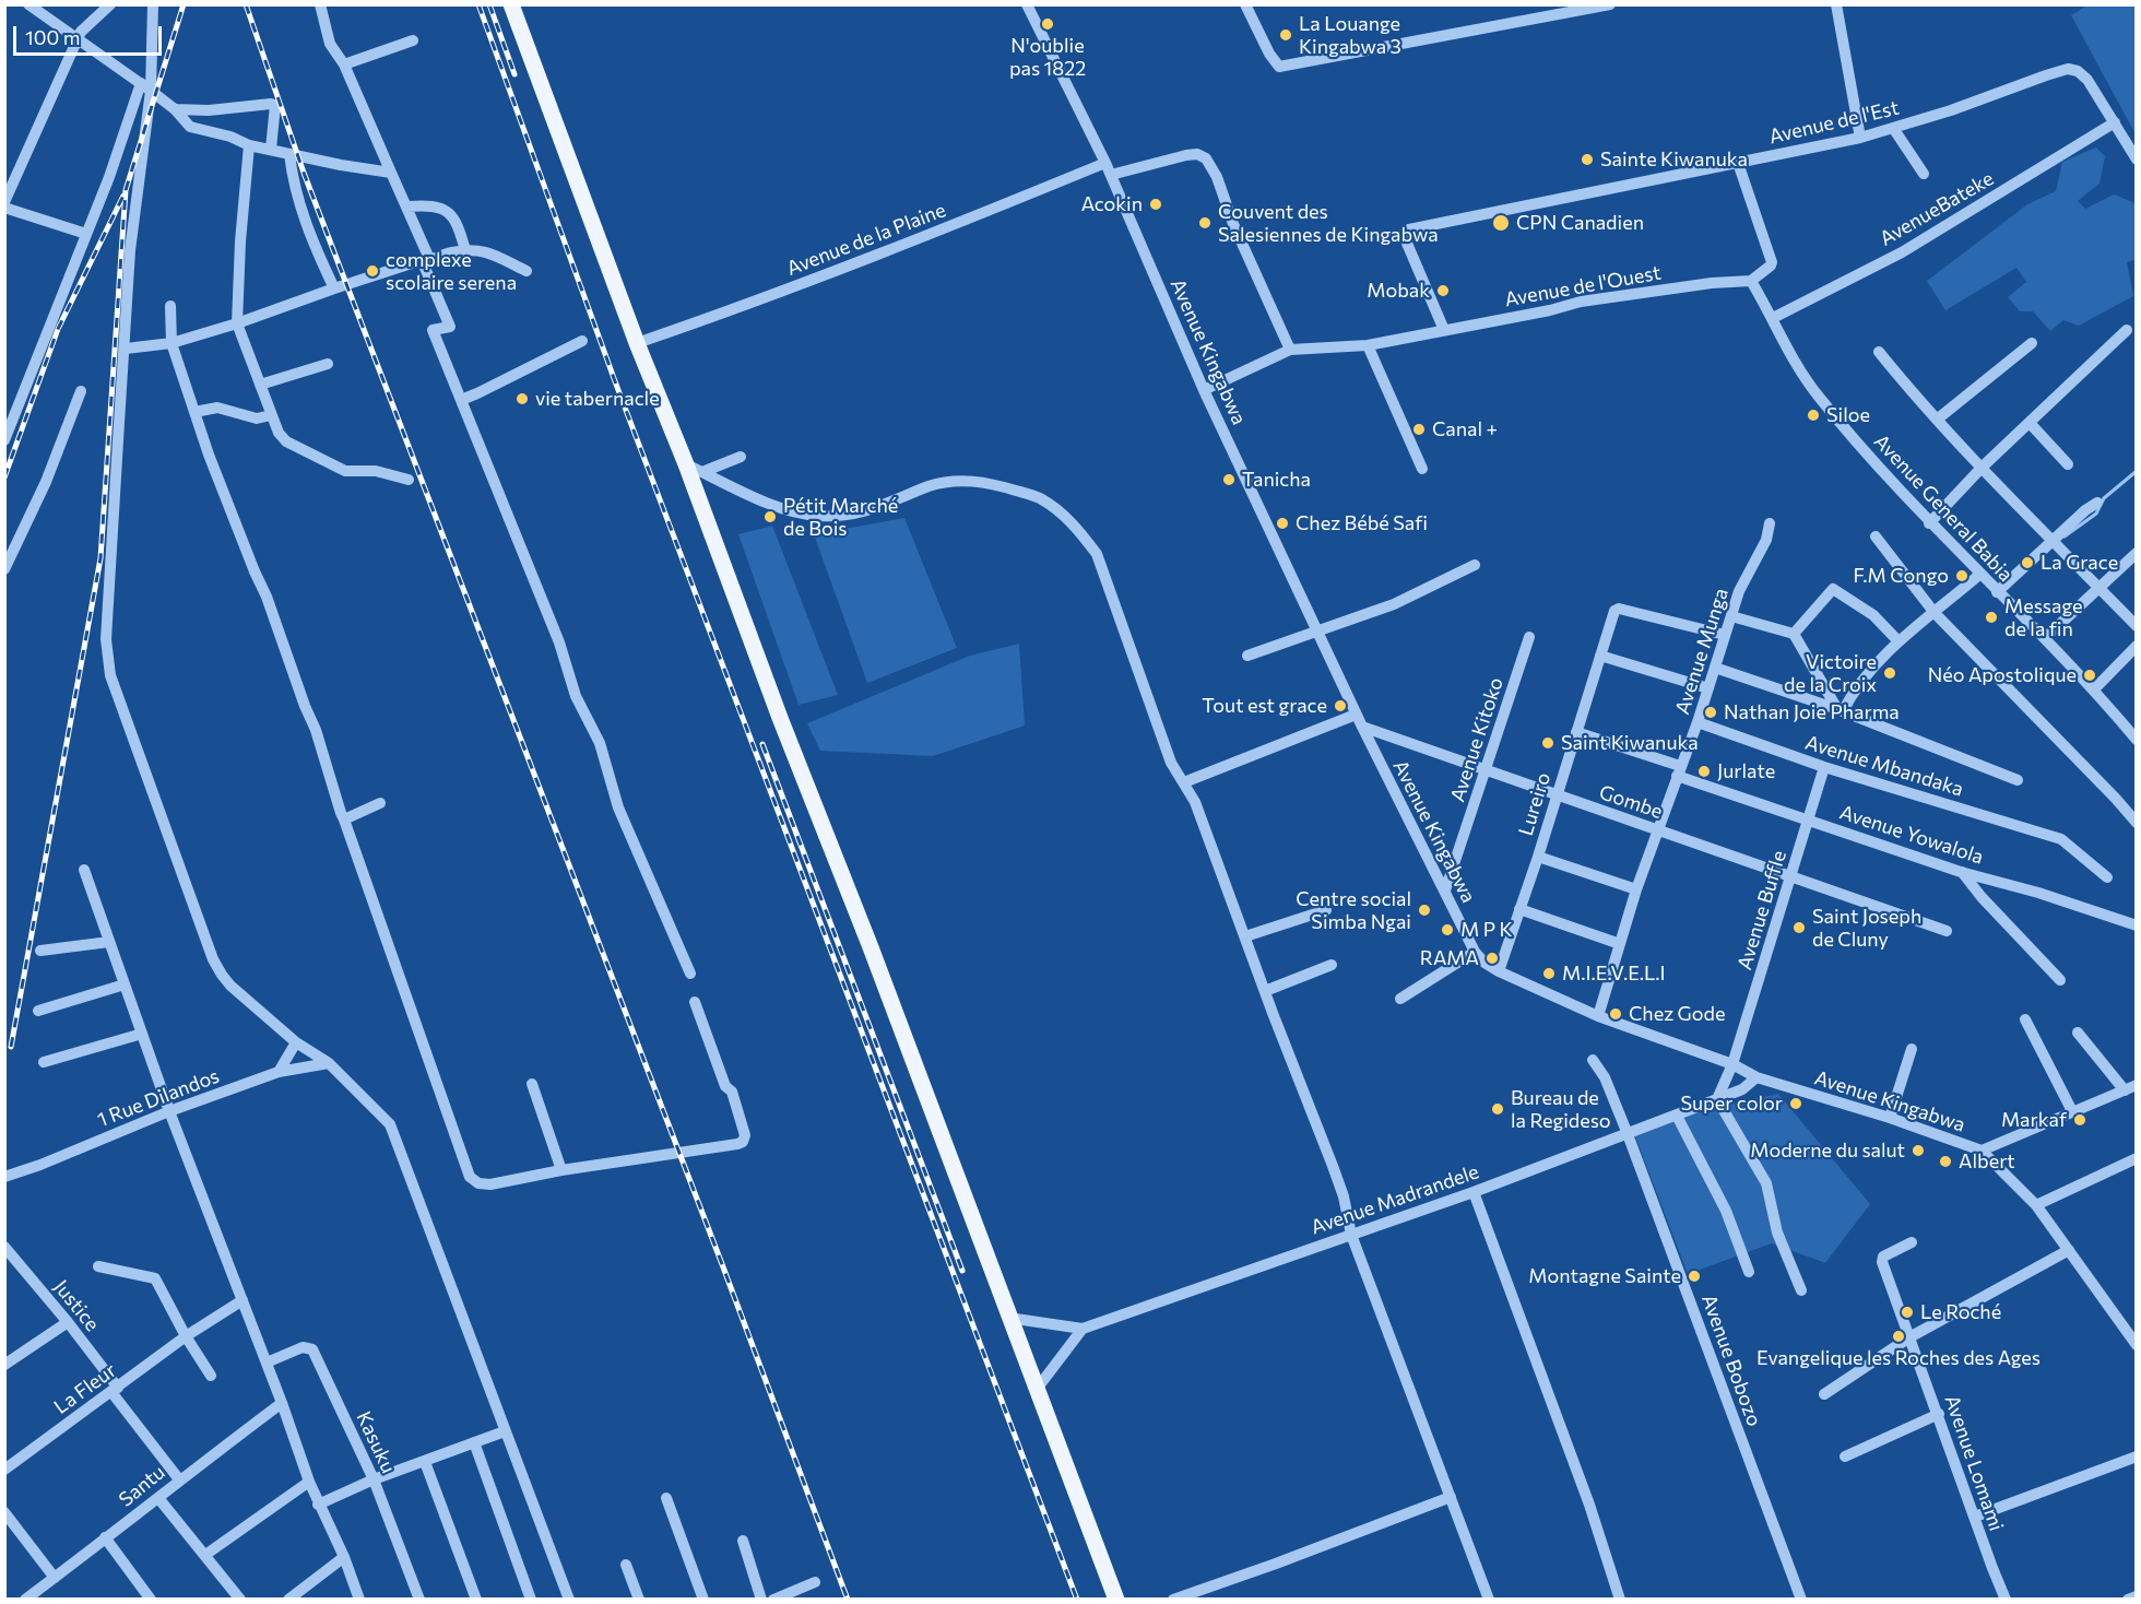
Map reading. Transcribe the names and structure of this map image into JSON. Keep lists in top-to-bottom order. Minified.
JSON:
{"streets":{"street":["Avenue de l'Est","AvenueBateke","Avenue de la Plaine","Avenue de l'Ouest","Avenue Kingabwa","Avenue General Babia","Avenue Munga","Avenue Kitoko","Avenue Mbandaka","Gombe","Lureiro","Avenue Yowalola","Avenue Buffle","1 Rue Dilandos","Avenue Madrandele","Justice","Avenue Bobozo","La Fleur","Kasuku","Avenue Lomami","Santu"]},"crossings":[["Avenue de l'Est","AvenueBateke"],["Avenue de l'Est","Avenue de l'Ouest"],["AvenueBateke","Avenue General Babia"],["Avenue de la Plaine","Avenue Kingabwa"],["Avenue de l'Ouest","Avenue Kingabwa"],["Avenue de l'Ouest","Avenue General Babia"],["Avenue Kingabwa","Avenue Munga"],["Avenue Kingabwa","Avenue Kitoko"],["Avenue Kingabwa","Gombe"],["Avenue Kingabwa","Lureiro"],["Avenue Kingabwa","Avenue Buffle"],["Avenue Kingabwa","Avenue Madrandele"],["Avenue Munga","Avenue Mbandaka"],["Avenue Munga","Gombe"],["Avenue Munga","Lureiro"],["Avenue Munga","Avenue Yowalola"],["Avenue Kitoko","Gombe"],["Avenue Mbandaka","Avenue Buffle"],["Gombe","Lureiro"],["Gombe","Avenue Buffle"],["Lureiro","Avenue Yowalola"],["Avenue Yowalola","Avenue Buffle"],["Avenue Buffle","Avenue Madrandele"],["Avenue Madrandele","Avenue Bobozo"],["Justice","La Fleur"],["Justice","Santu"]],"places":["N'oublie pas 1822","La Louange Kingabwa 3","Sainte Kiwanuka","Acokin","Couvent des Salesiennes de Kingabwa","CPN Canadien","complexe scolaire serena","Mobak","vie tabernacle","Siloe","Canal +","Tanicha","Pétit Marché de Bois","Chez Bébé Safi","La Grace","F.M Congo","Message de la fin","Victoire de la Croix","Néo Apostolique","Tout est grace","Nathan Joie Pharma","Saint Kiwanuka","Jurlate","Centre social Simba Ngai","Saint Joseph de Cluny","M P K","RAMA","M.I.E.V.E.L.I","Chez Gode","Super color","Bureau de la Regideso","Markaf","Moderne du salut","Albert","Montagne Sainte","Le Roché","Evangelique les Roches des Ages"],"scale_bar":"100 m"}
